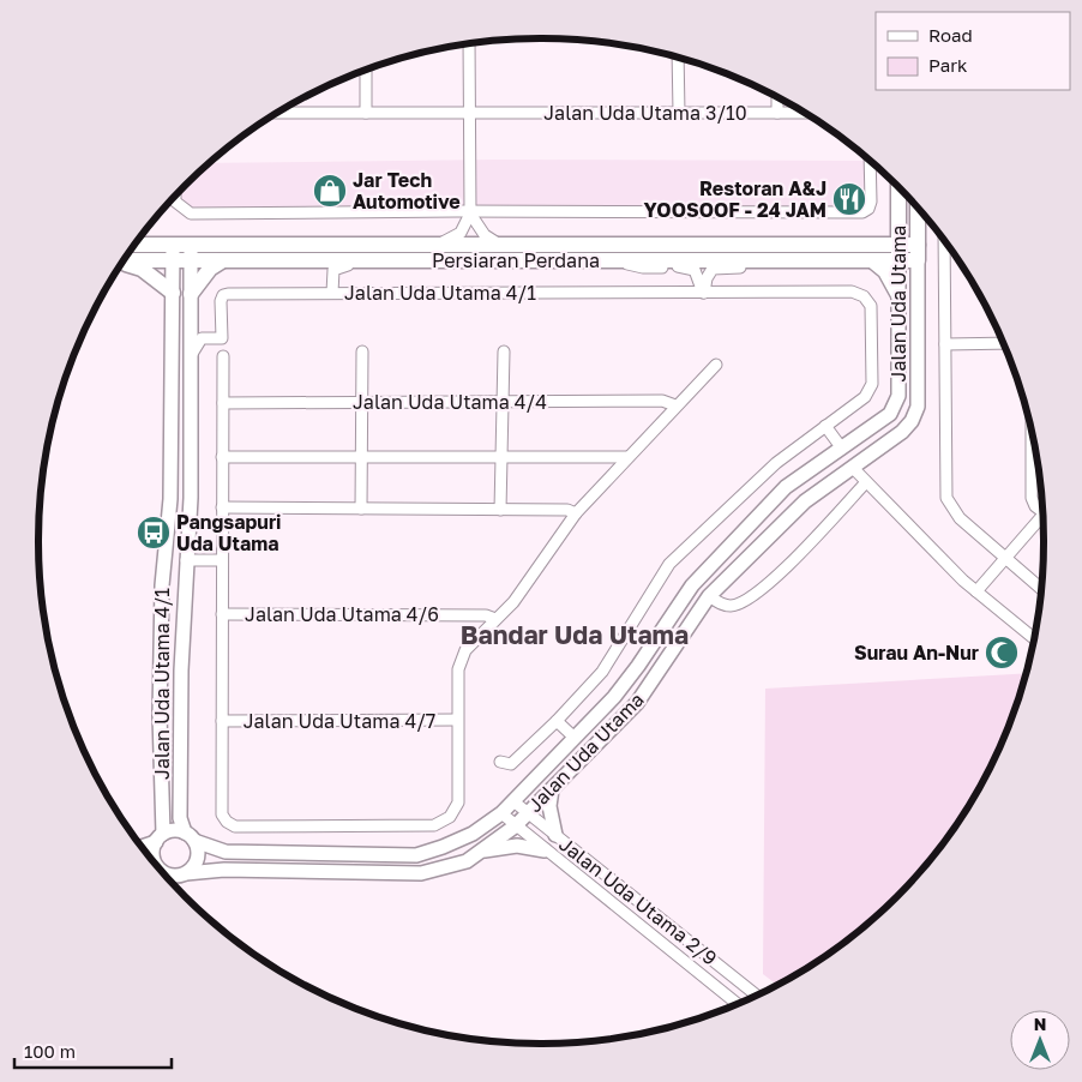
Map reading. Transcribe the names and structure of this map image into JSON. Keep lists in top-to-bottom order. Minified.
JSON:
{"streets":{"main road":["Persiaran Perdana","Jalan Uda Utama"],"street":["Jalan Uda Utama 3/10","Jalan Uda Utama 4/1","Jalan Uda Utama 4/4","Jalan Uda Utama 4/6","Jalan Uda Utama 4/7","Jalan Uda Utama 2/9"]},"crossings":[["Persiaran Perdana","Jalan Uda Utama 4/1"],["Persiaran Perdana","Jalan Uda Utama"],["Jalan Uda Utama 4/1","Jalan Uda Utama"],["Jalan Uda Utama","Jalan Uda Utama 2/9"]],"districts":["Bandar Uda Utama"],"places":{"shop":["Jar Tech Automotive"],"restaurant":["Restoran A&J YOOSOOF - 24 JAM"],"bus stop":["Pangsapuri Uda Utama"],"mosque":["Surau An-Nur"]},"legend":["Road","Park"],"scale_bar":"100 m","north":"top"}
